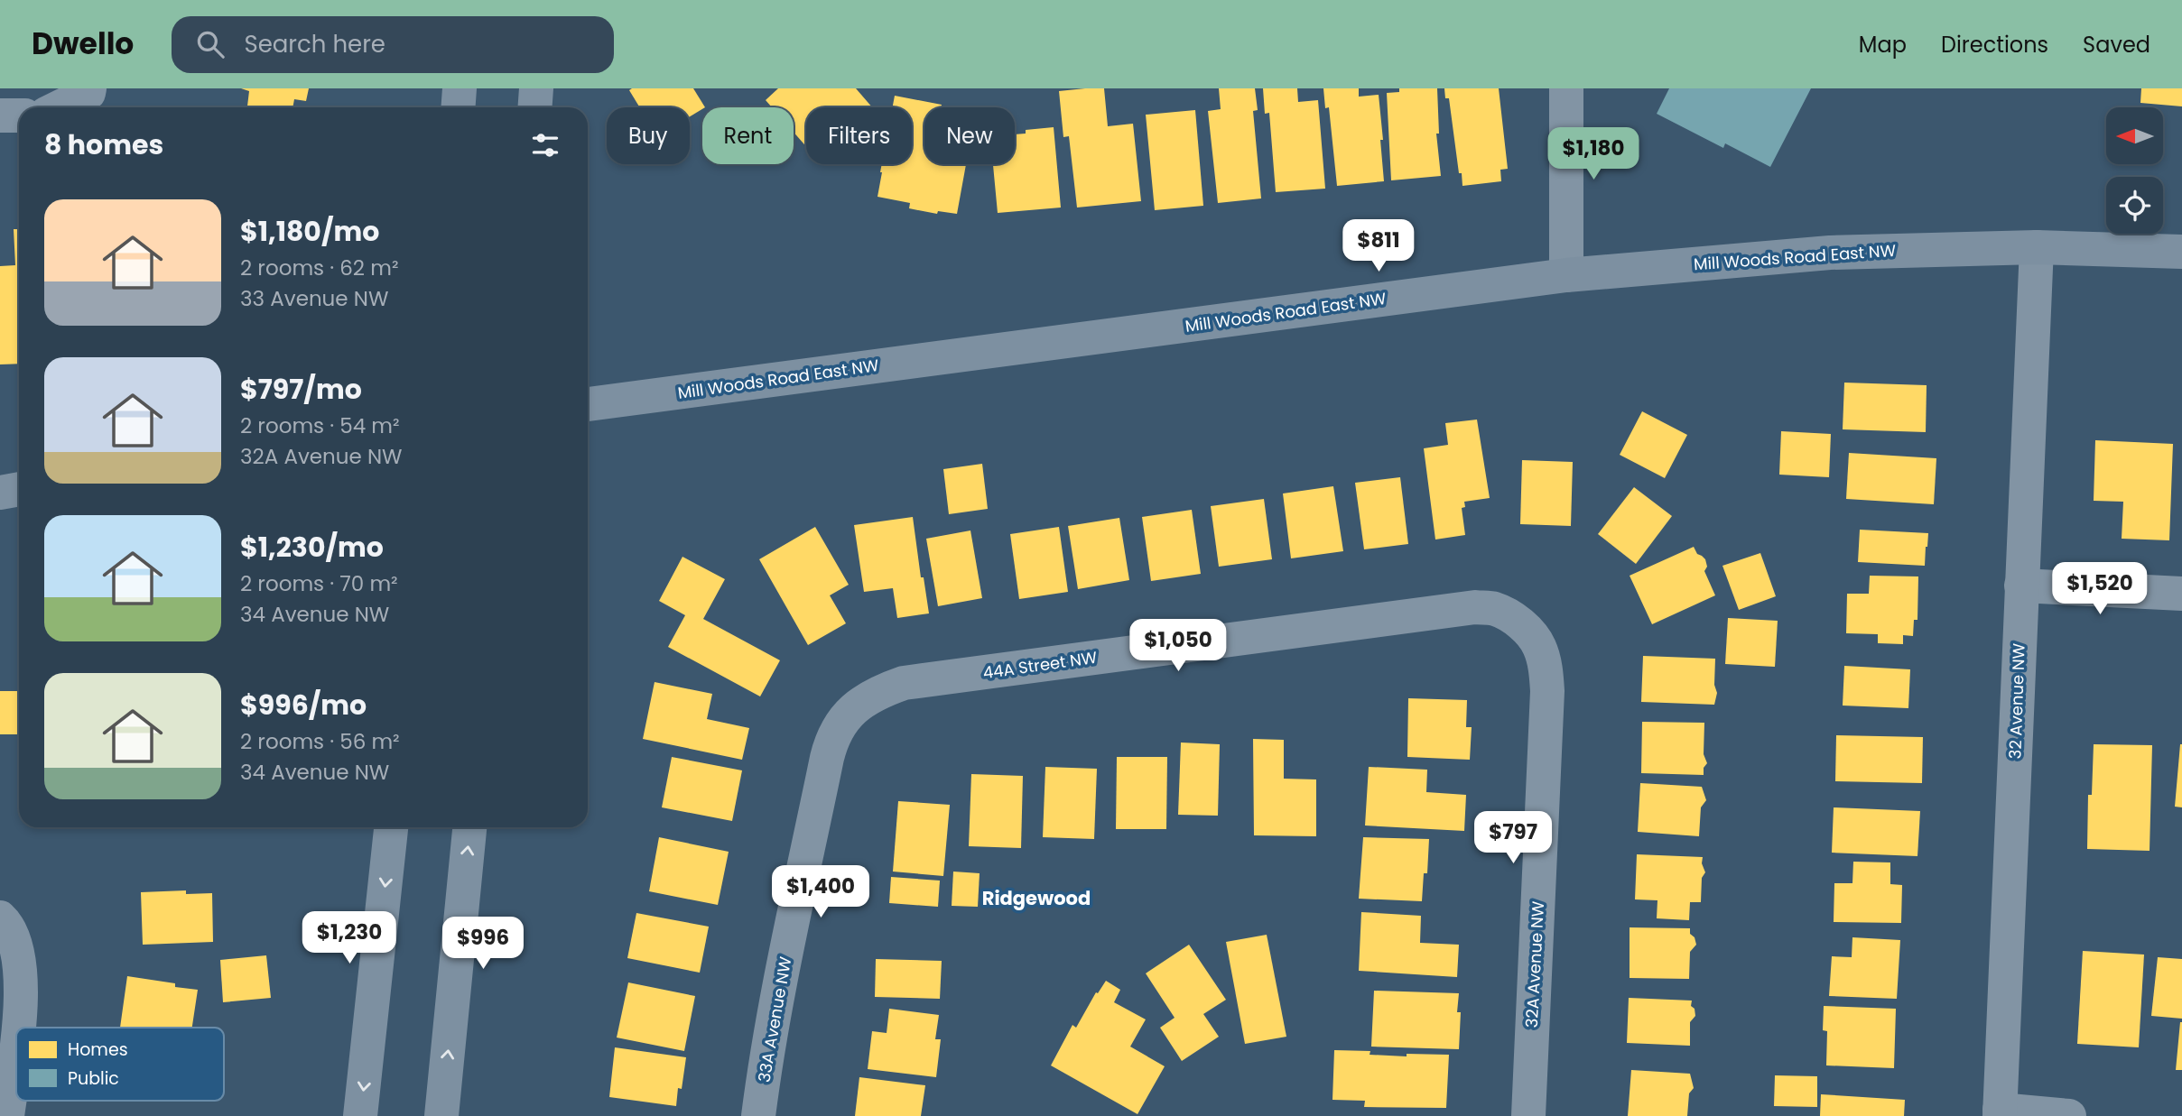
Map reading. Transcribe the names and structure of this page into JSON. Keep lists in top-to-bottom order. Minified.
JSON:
{"streets":{"street":["Mill Woods Road East NW","44A Street NW","32 Avenue NW","32A Avenue NW","33A Avenue NW"]},"crossings":[["Mill Woods Road East NW","32 Avenue NW"],["44A Street NW","32A Avenue NW"],["44A Street NW","33A Avenue NW"]],"districts":["Ridgewood"],"legend":["Homes","Public"],"north":"left","page":{"header":"Dwello","search":"Search here","nav":["Map","Directions","Saved"],"chip":["Buy","Rent","Filters","New"],"heading":"8 homes","price":["$1,180","$811","$1,520","$1,050","$797","$1,400","$1,230","$996"],"list":[{"name":"$1,180/mo","note":"2 rooms · 62 m² · 33 Avenue NW"},{"name":"$797/mo","note":"2 rooms · 54 m² · 32A Avenue NW"},{"name":"$1,230/mo","note":"2 rooms · 70 m² · 34 Avenue NW"},{"name":"$996/mo","note":"2 rooms · 56 m² · 34 Avenue NW"}]}}
